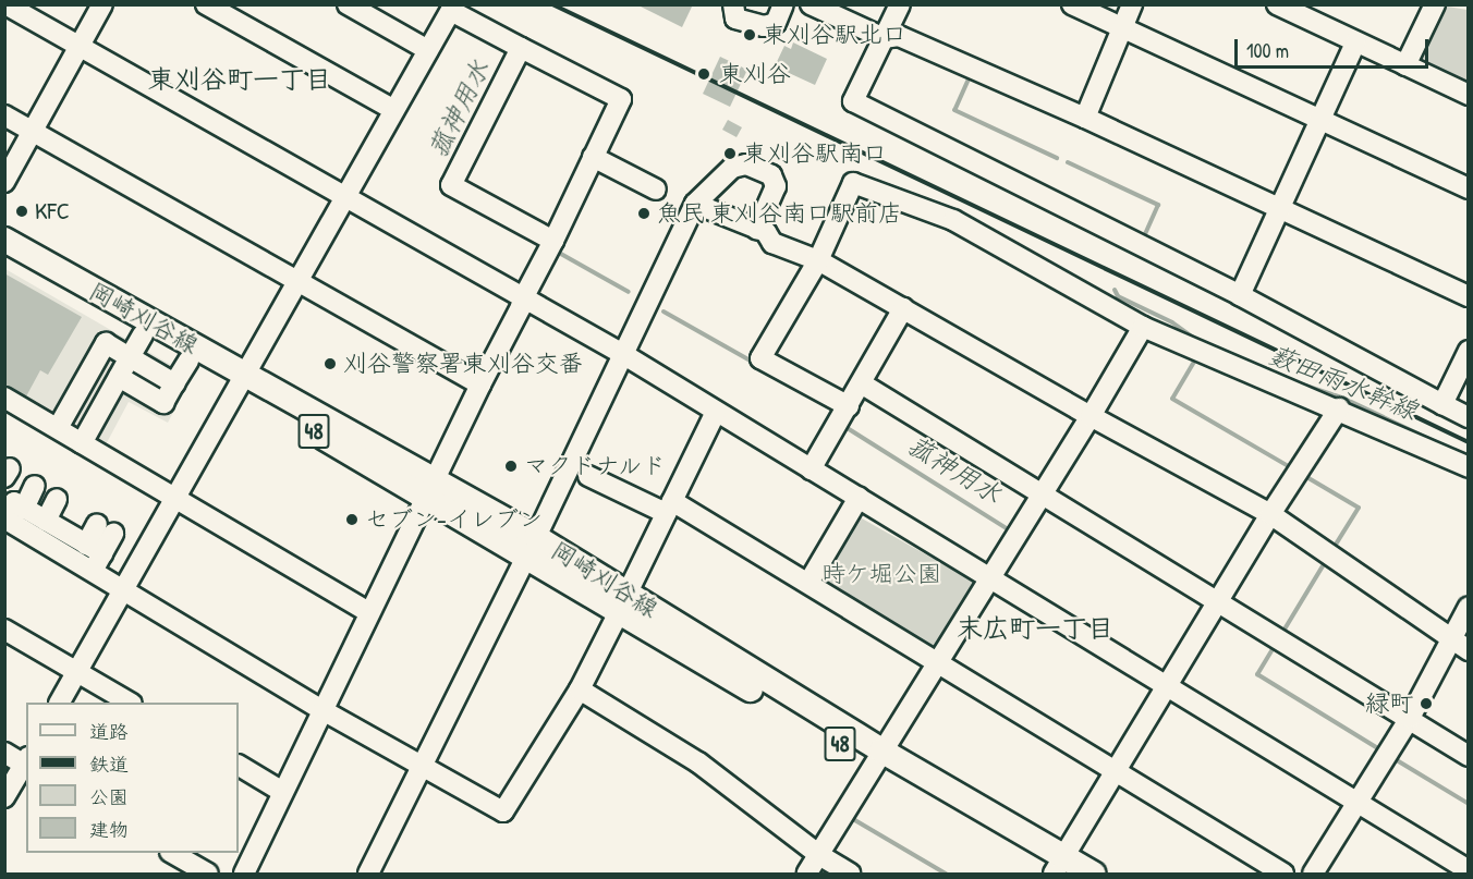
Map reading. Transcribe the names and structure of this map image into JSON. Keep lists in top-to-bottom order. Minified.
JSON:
{"streets":{"main road":["岡崎刈谷線","48"]},"districts":["東刈谷町一丁目","末広町一丁目"],"water":["菰神用水","薮田雨水幹線"],"parks":["時ケ堀公園"],"places":["東刈谷駅北口","東刈谷","東刈谷駅南口","KFC","魚民 東刈谷南口駅前店","刈谷警察署東刈谷交番","マクドナルド","セブン-イレブン","緑町"],"legend":["道路","鉄道","公園","建物"],"scale_bar":"100 m"}
